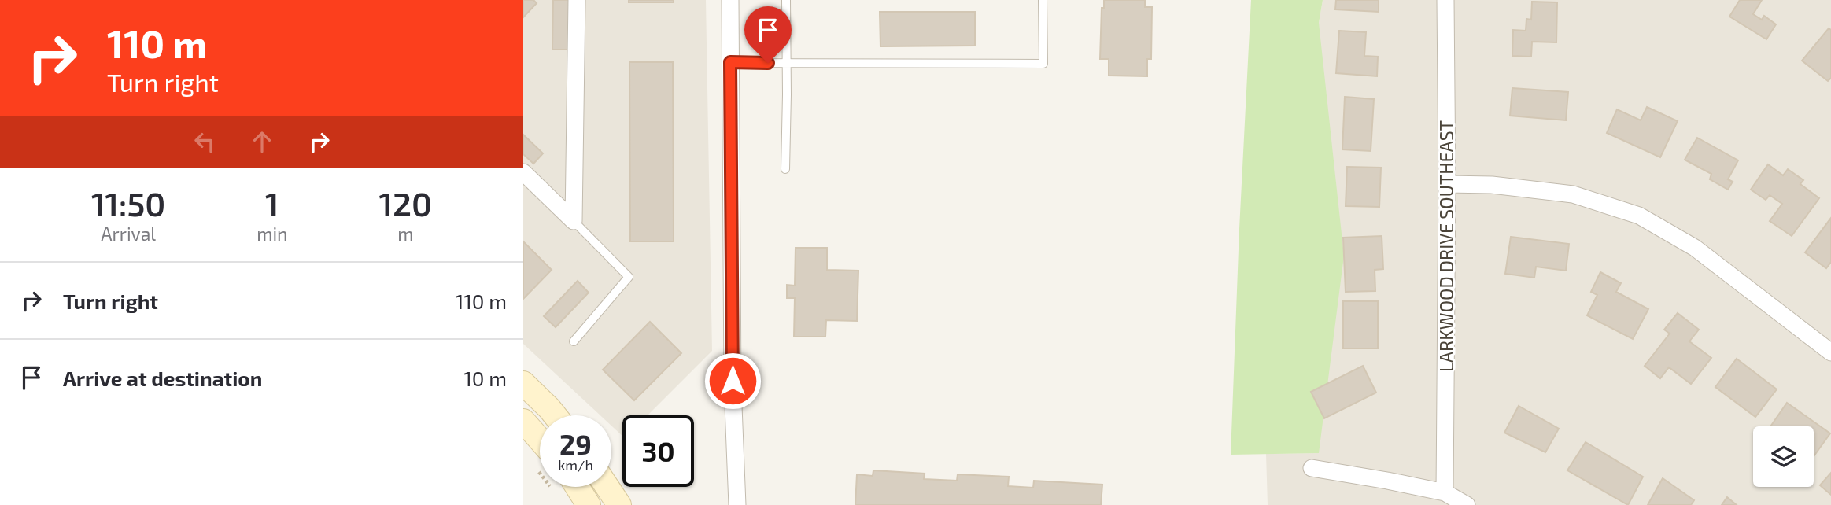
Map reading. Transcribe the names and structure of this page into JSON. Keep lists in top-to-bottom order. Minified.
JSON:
{"streets":{"street":["LARKWOOD DRIVE SOUTHEAST"]},"page":{"turn":["110 m","Turn right"],"eta":["11:50","Arrival","1","min","120","m"],"list":[{"name":"Turn right","value":"110 m"},{"name":"Arrive at destination","value":"10 m"}],"speed":"29 km/h","limit":"30"}}
